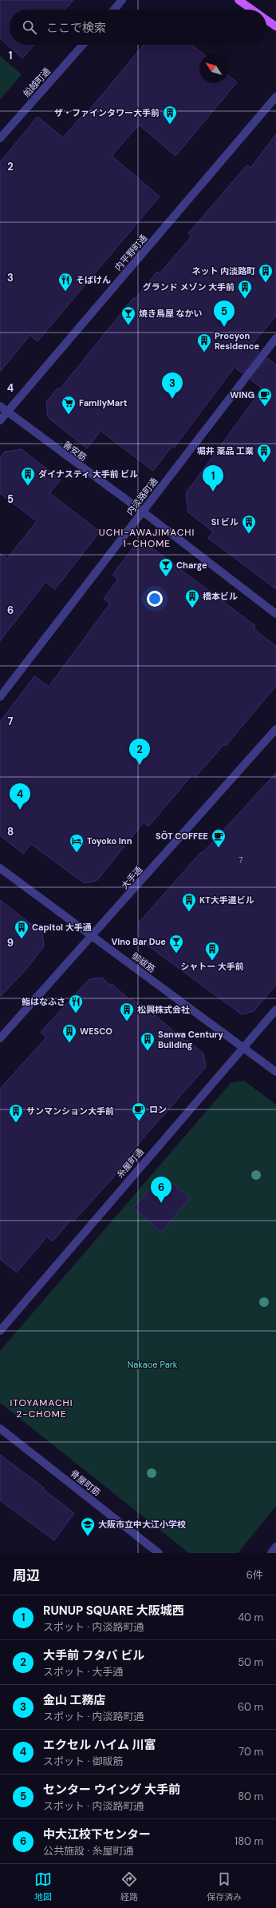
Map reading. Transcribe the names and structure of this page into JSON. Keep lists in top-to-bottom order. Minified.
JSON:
{"streets":{"street":["船越町通","内平野町通","善安筋","内淡路町通","大手通","御祓筋","糸屋町通","骨屋町筋"]},"crossings":[["内平野町通","善安筋"],["善安筋","内淡路町通"],["大手通","御祓筋"],["御祓筋","糸屋町通"]],"districts":["UCHI-AWAJIMACHI 1-CHOME","ITOYAMACHI 2-CHOME"],"parks":["Nakaoe Park"],"places":{"building":["ザ・ファインタワー大手前","ネット 内淡路町","グランド メゾン 大手前","Procyon Residence","堀井 薬品 工業","ダイナスティ 大手前 ビル","SI ビル","橋本ビル","KT大手道ビル","Capitol 大手通","シャトー 大手前","松興株式会社","WESCO","Sanwa Century Building","サンマンション大手前"],"restaurant":["そばけん","鮨はなふさ"],"bar":["焼き鳥屋 なかい","Charge","Vino Bar Due"],"cafe":["WING","SÖT COFFEE","ロン"],"supermarket":["FamilyMart"],"hotel":["Toyoko Inn"],"school or university":["大阪市立中大江小学校"]},"house_numbers":["7"],"north":"top left","page":{"search":"ここで検索","pins":["5","3","1","2","4","6"],"heading":["周辺","6件"],"list":[{"mark":"1","name":"RUNUP SQUARE 大阪城西","note":"スポット · 内淡路町通","value":"40 m"},{"mark":"2","name":"大手前 フタバ ビル","note":"スポット · 大手通","value":"50 m"},{"mark":"3","name":"金山 工務店","note":"スポット · 内淡路町通","value":"60 m"},{"mark":"4","name":"エクセル ハイム 川富","note":"スポット · 御祓筋","value":"70 m"},{"mark":"5","name":"センター ウイング 大手前","note":"スポット · 内淡路町通","value":"80 m"},{"mark":"6","name":"中大江校下センター","note":"公共施設 · 糸屋町通","value":"180 m"}],"nav":["地図","経路","保存済み"]},"grid":{"rows":["1","2","3","4","5","6","7","8","9"]}}
